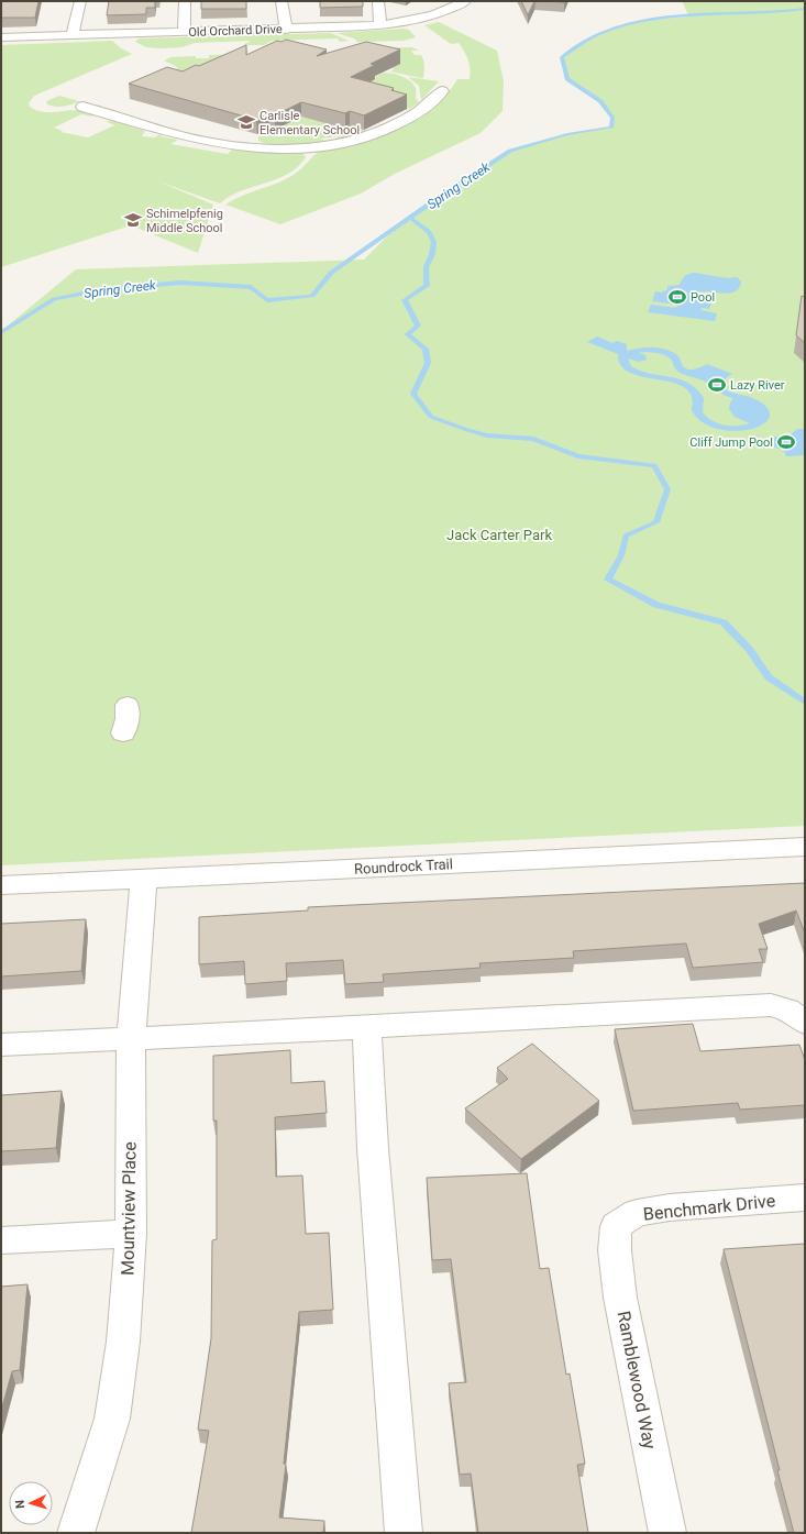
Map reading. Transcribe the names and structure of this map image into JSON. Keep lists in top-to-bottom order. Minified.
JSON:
{"streets":{"street":["Old Orchard Drive","Roundrock Trail","Benchmark Drive","Mountview Place","Ramblewood Way"]},"crossings":[["Roundrock Trail","Mountview Place"],["Benchmark Drive","Ramblewood Way"]],"water":["Spring Creek"],"parks":["Jack Carter Park"],"places":{"school or university":["Carlisle Elementary School","Schimelpfenig Middle School"],"sports":["Pool","Lazy River","Cliff Jump Pool"]},"north":"left"}
